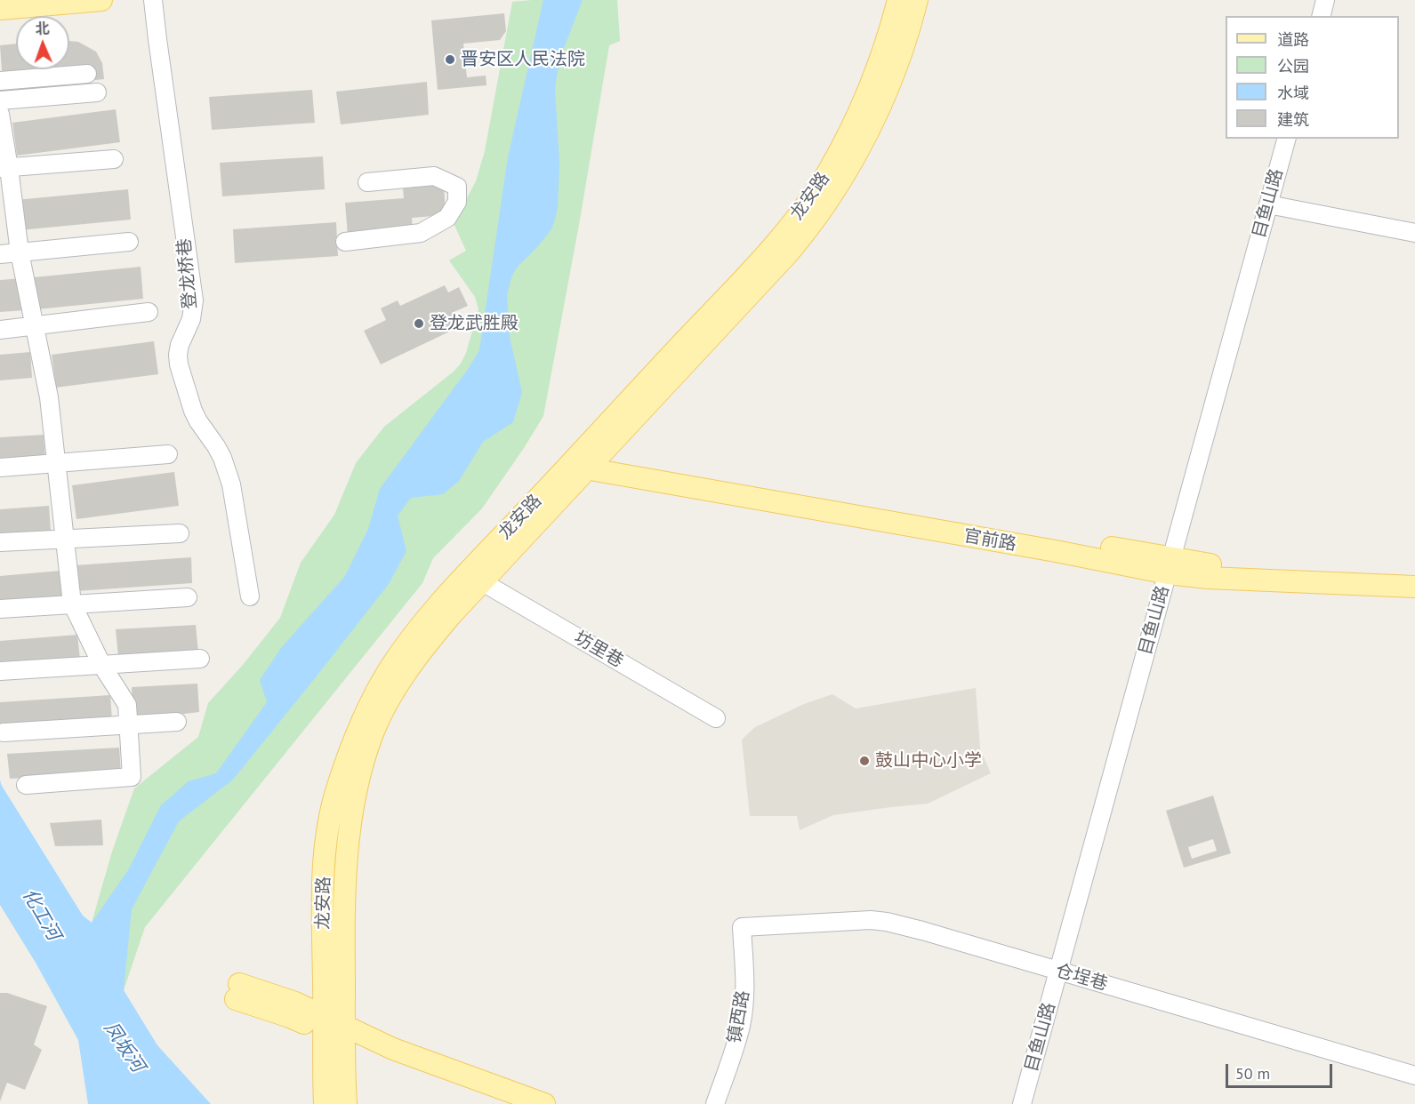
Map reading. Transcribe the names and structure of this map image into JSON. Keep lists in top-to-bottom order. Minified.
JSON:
{"streets":{"main road":["龙安路","官前路"],"street":["目鱼山路","登龙桥巷","坊里巷","仓埕巷","镇西路"]},"crossings":[["龙安路","官前路"],["龙安路","坊里巷"],["目鱼山路","官前路"],["目鱼山路","仓埕巷"],["仓埕巷","镇西路"]],"water":["化工河","凤坂河"],"places":["晋安区人民法院","登龙武胜殿","鼓山中心小学"],"legend":["道路","公园","水域","建筑"],"scale_bar":"50 m","north":"top"}
